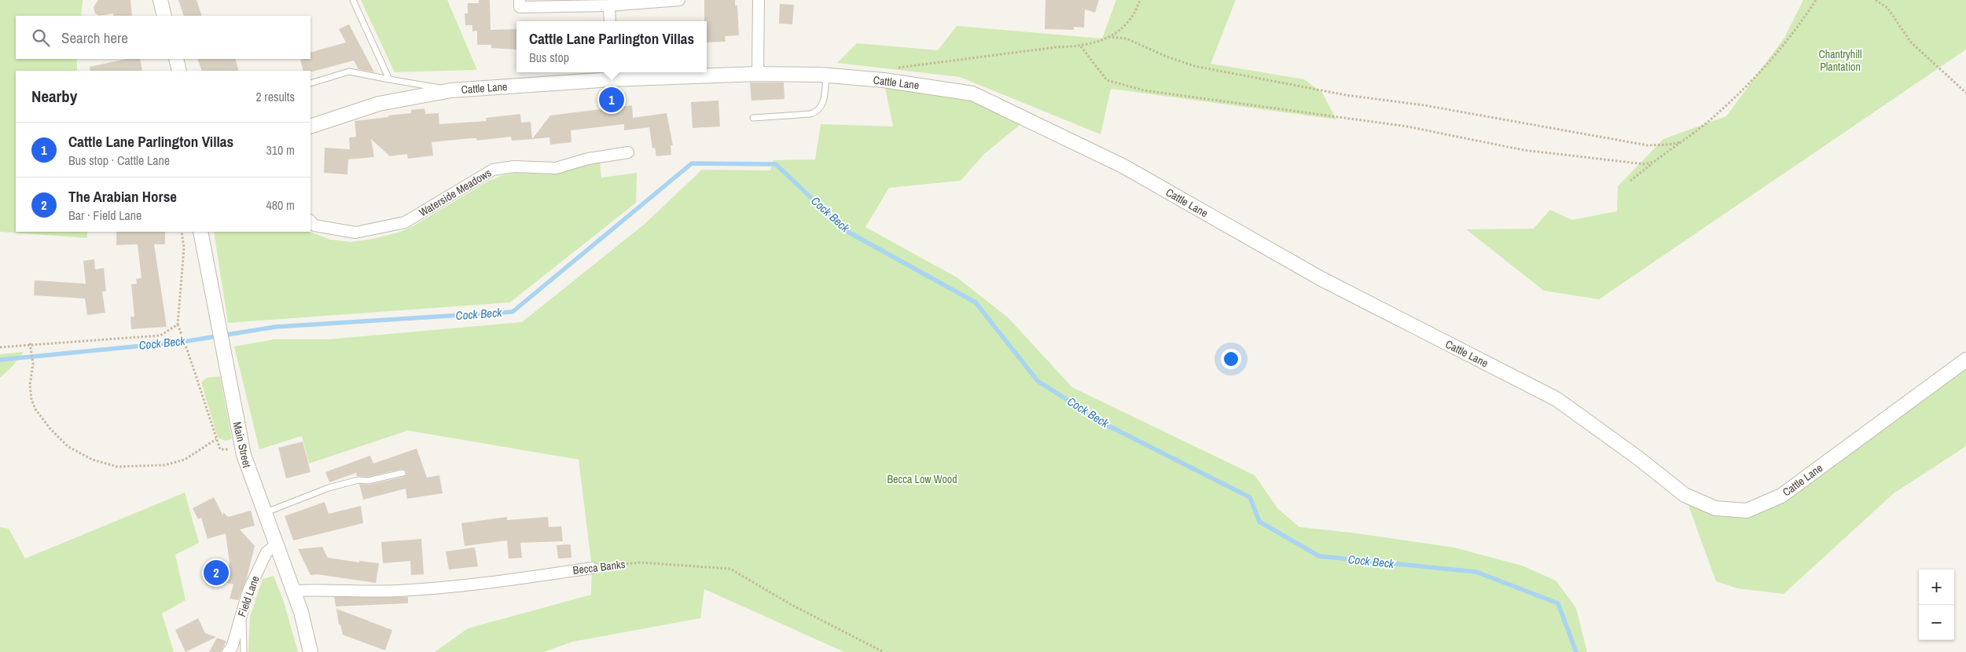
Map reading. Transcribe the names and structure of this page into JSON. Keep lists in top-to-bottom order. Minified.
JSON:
{"streets":{"street":["Cattle Lane","Waterside Meadows","Main Street","Becca Banks","Field Lane"]},"crossings":[["Main Street","Becca Banks"],["Main Street","Field Lane"]],"water":["Cock Beck"],"parks":["Chantryhill Plantation","Becca Low Wood"],"page":{"search":"Search here","popup":["Cattle Lane Parlington Villas","Bus stop"],"heading":["Nearby","2 results"],"pins":["1","2"],"list":[{"mark":"1","name":"Cattle Lane Parlington Villas","note":"Bus stop · Cattle Lane","value":"310 m"},{"mark":"2","name":"The Arabian Horse","note":"Bar · Field Lane","value":"480 m"}],"map_buttons":["+","−"]}}
